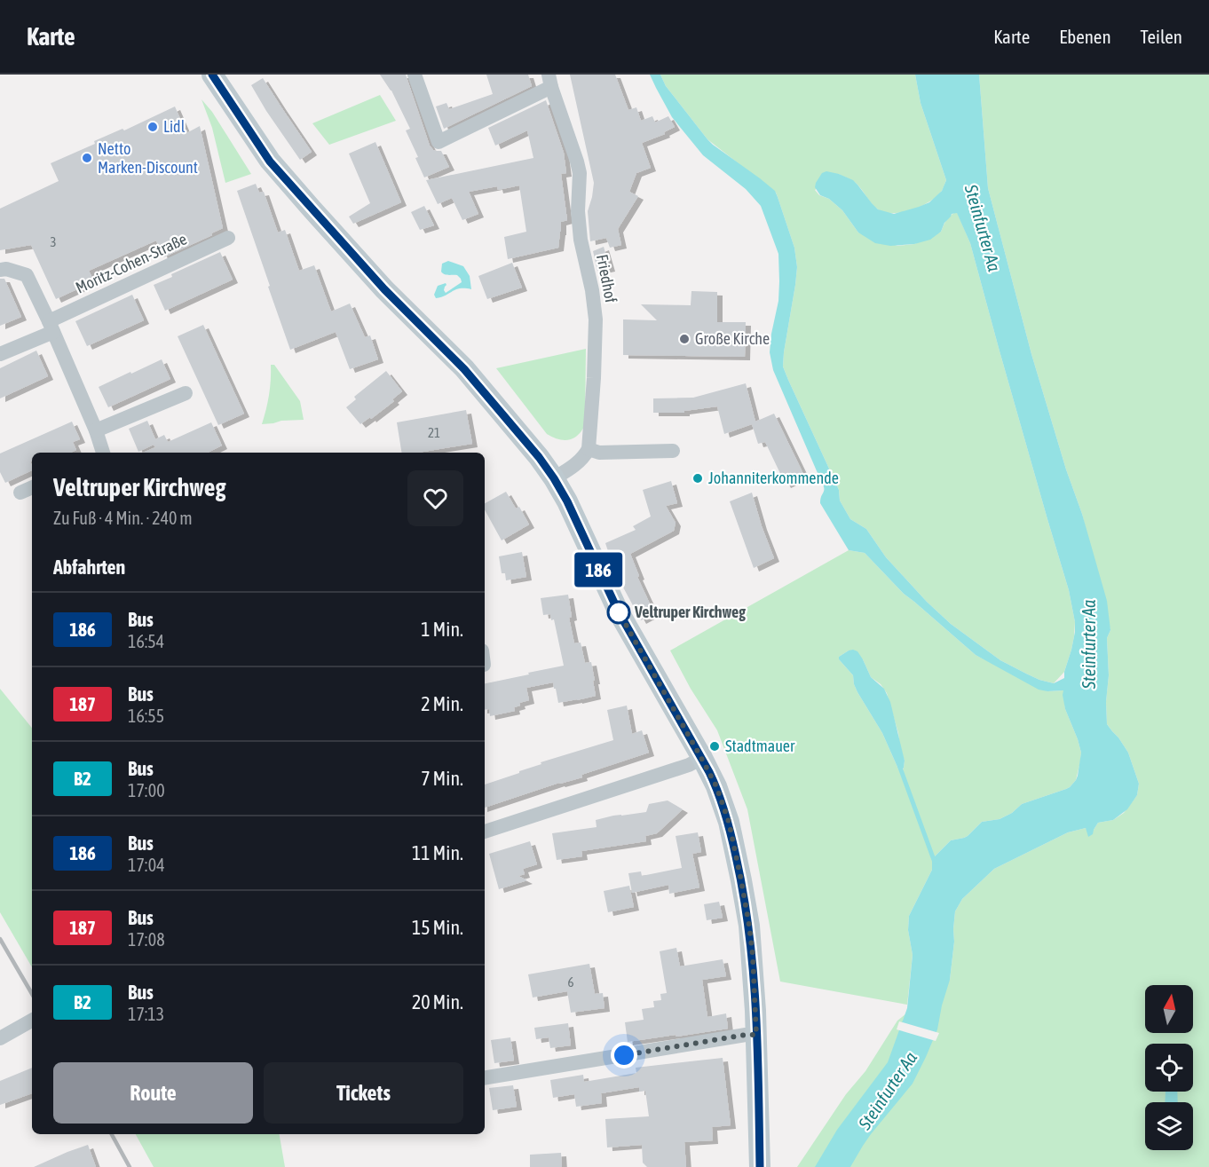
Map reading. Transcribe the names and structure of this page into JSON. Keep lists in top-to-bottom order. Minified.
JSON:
{"streets":{"street":["Moritz-Cohen-Straße","Friedhof"]},"water":["Steinfurter Aa"],"places":["Lidl","Netto Marken-Discount","Große Kirche","Johanniterkommende","Veltruper Kirchweg","Stadtmauer"],"lines":["bus line 186"],"house_numbers":["3","21","6"],"north":"top","page":{"header":"Karte","nav":["Karte","Ebenen","Teilen"],"on_map":"186","heading":[["Veltruper Kirchweg","Zu Fuß · 4 Min. · 240 m"],"Abfahrten"],"list":[{"mark":"186","name":"Bus","note":"16:54","value":"1 Min."},{"mark":"187","name":"Bus","note":"16:55","value":"2 Min."},{"mark":"B2","name":"Bus","note":"17:00","value":"7 Min."},{"mark":"186","name":"Bus","note":"17:04","value":"11 Min."},{"mark":"187","name":"Bus","note":"17:08","value":"15 Min."},{"mark":"B2","name":"Bus","note":"17:13","value":"20 Min."}],"buttons":["Route","Tickets"]}}
